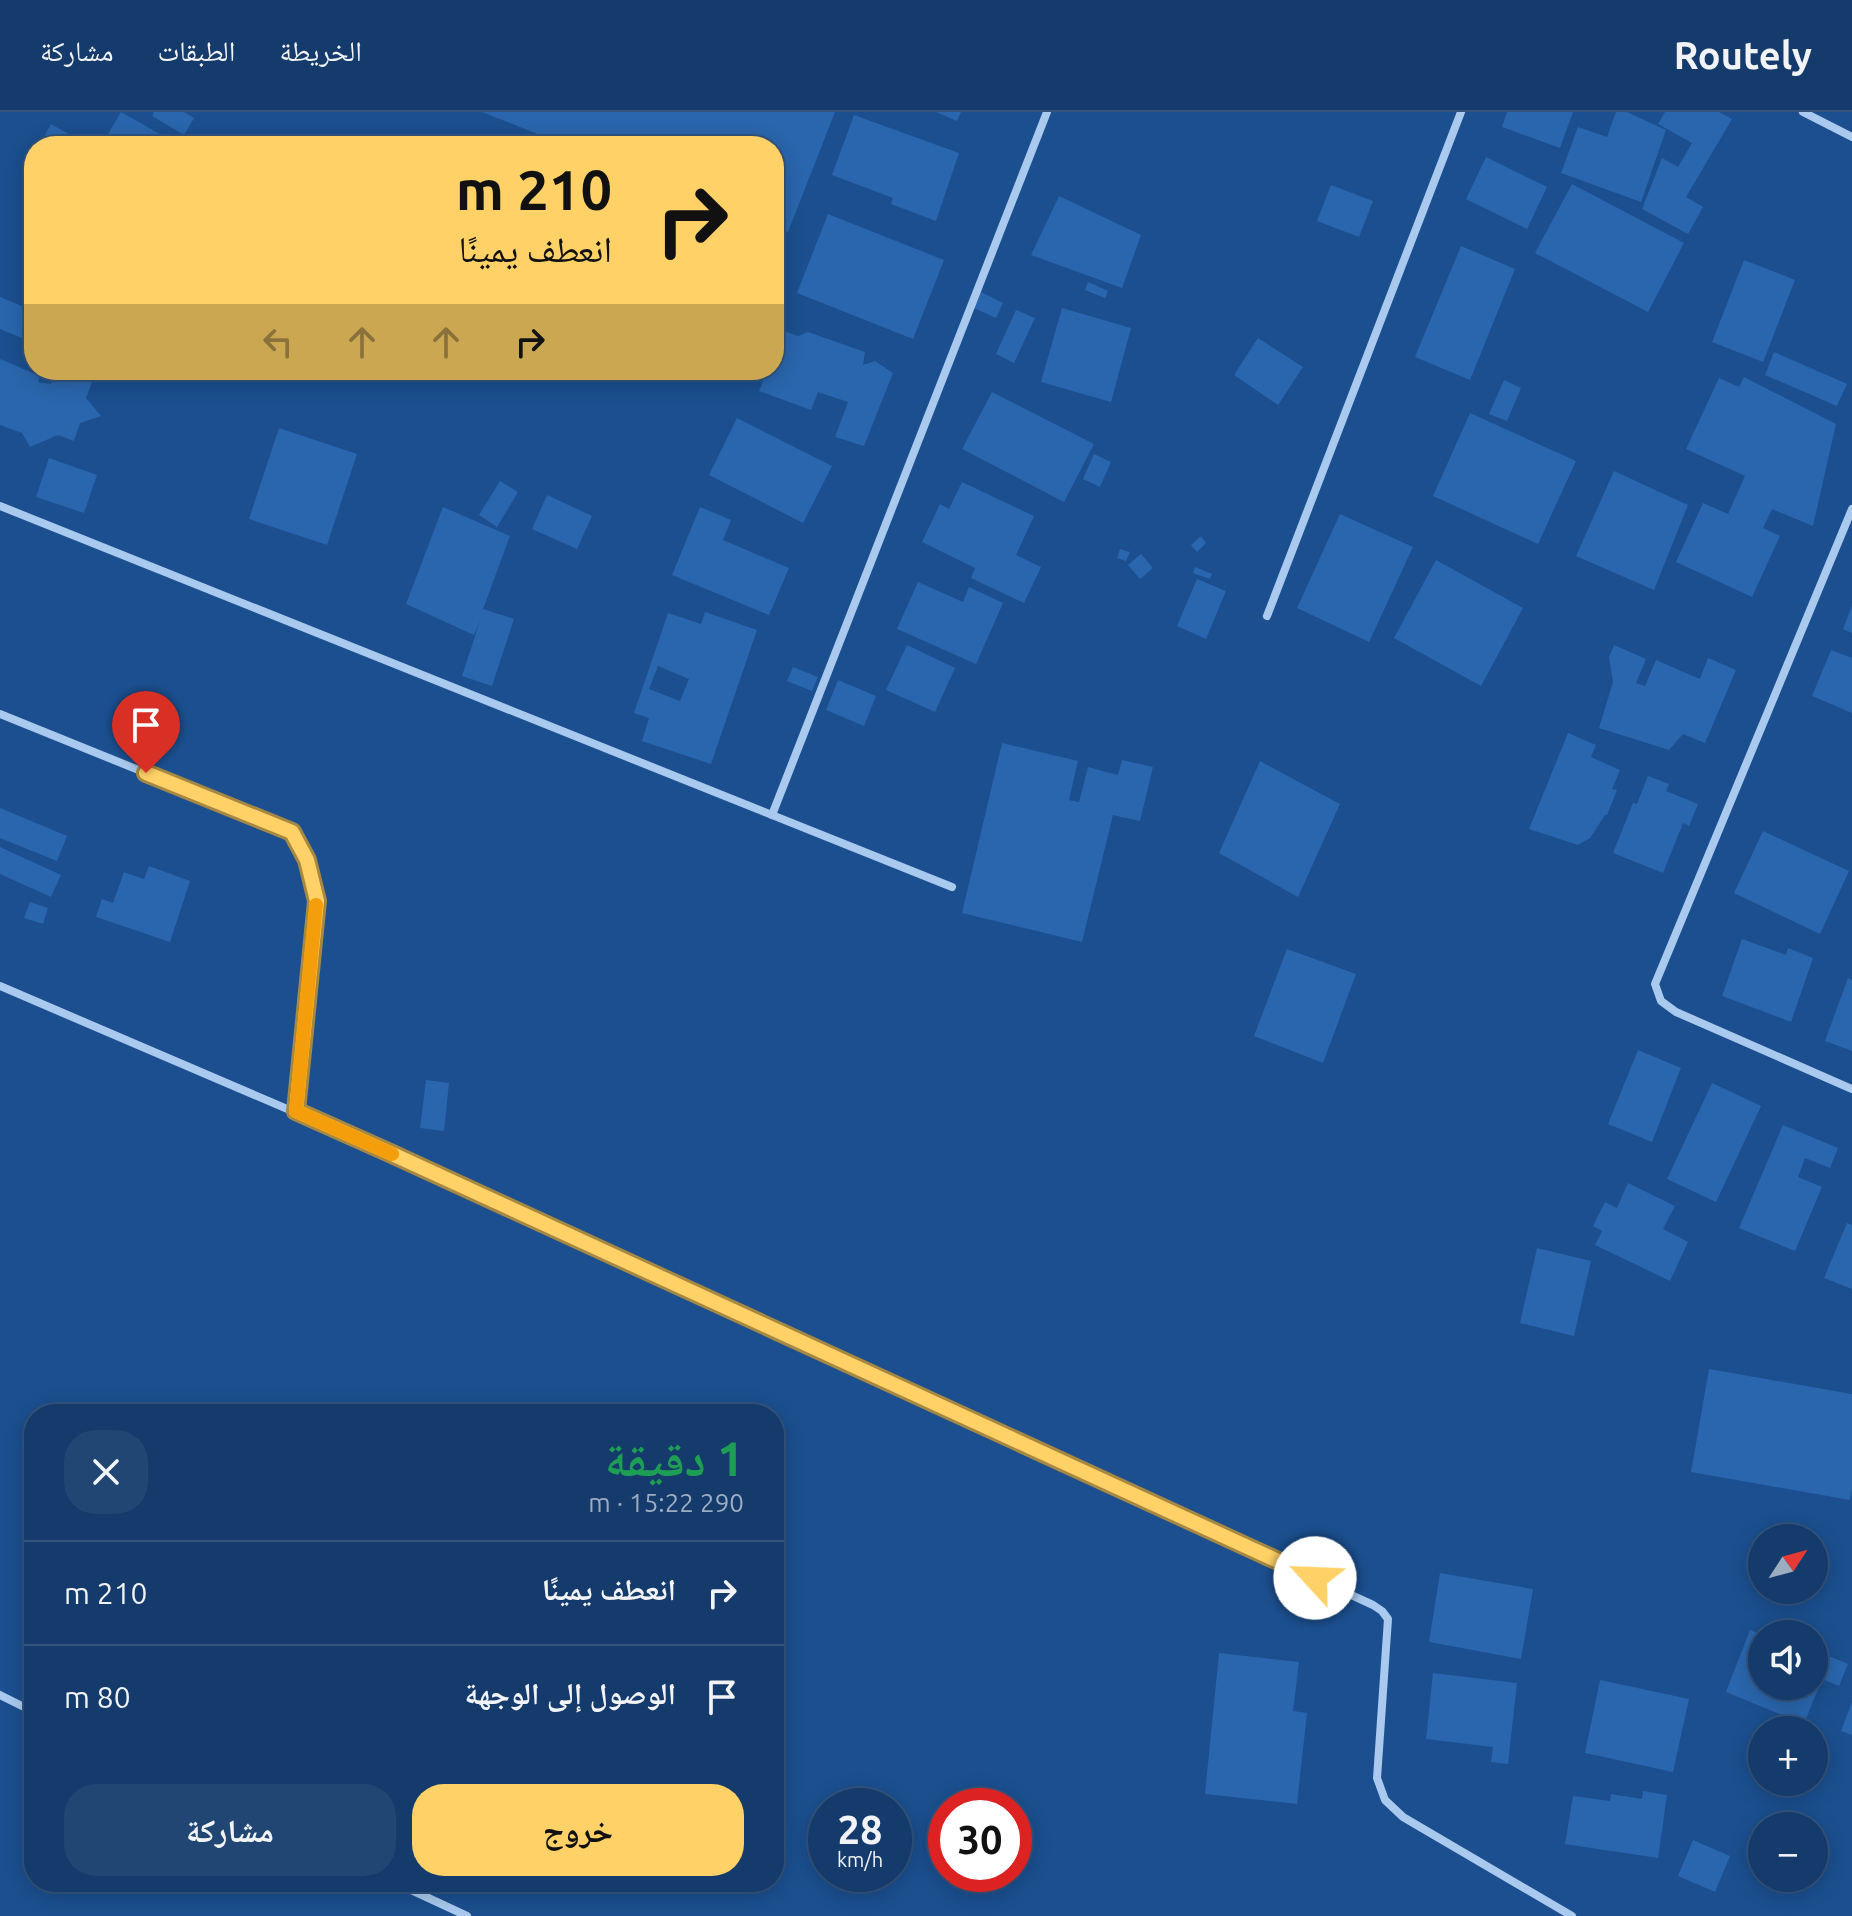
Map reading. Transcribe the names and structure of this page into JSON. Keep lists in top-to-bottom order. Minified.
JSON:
{"north":"top right","page":{"header":"Routely","nav":["الخريطة","الطبقات","مشاركة"],"turn":["210 m","انعطف يمينًا"],"heading":["1 دقيقة","290 m · 15:22"],"map_buttons":["+","−"],"list":[{"name":"انعطف يمينًا","value":"210 m"},{"name":"الوصول إلى الوجهة","value":"80 m"}],"buttons":["خروج","مشاركة"],"speed":"28 km/h","limit":"30"}}
